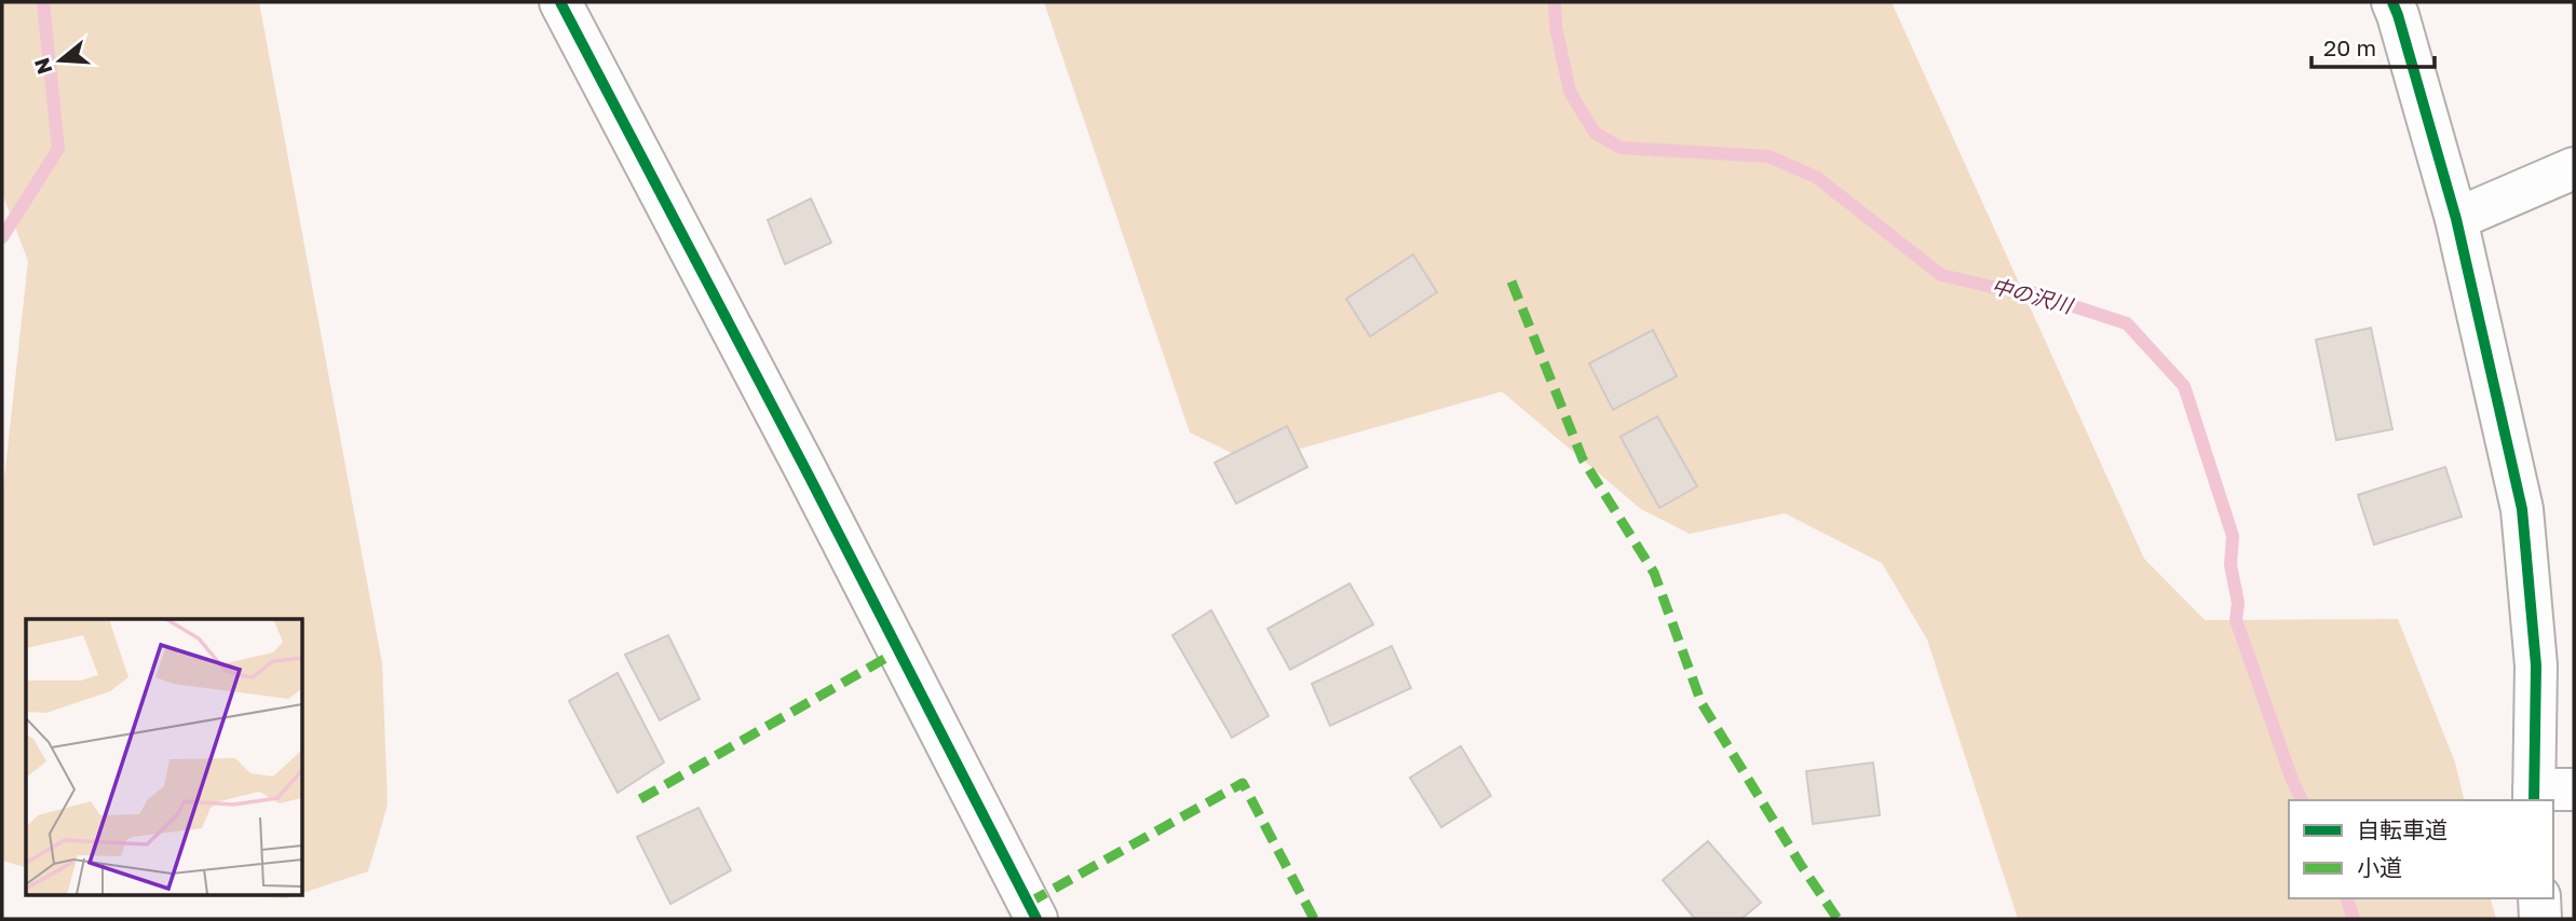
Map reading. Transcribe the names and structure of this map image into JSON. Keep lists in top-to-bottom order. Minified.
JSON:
{"water":["中の沢川"],"legend":["自転車道","小道"],"scale_bar":"20 m","north":"left"}
